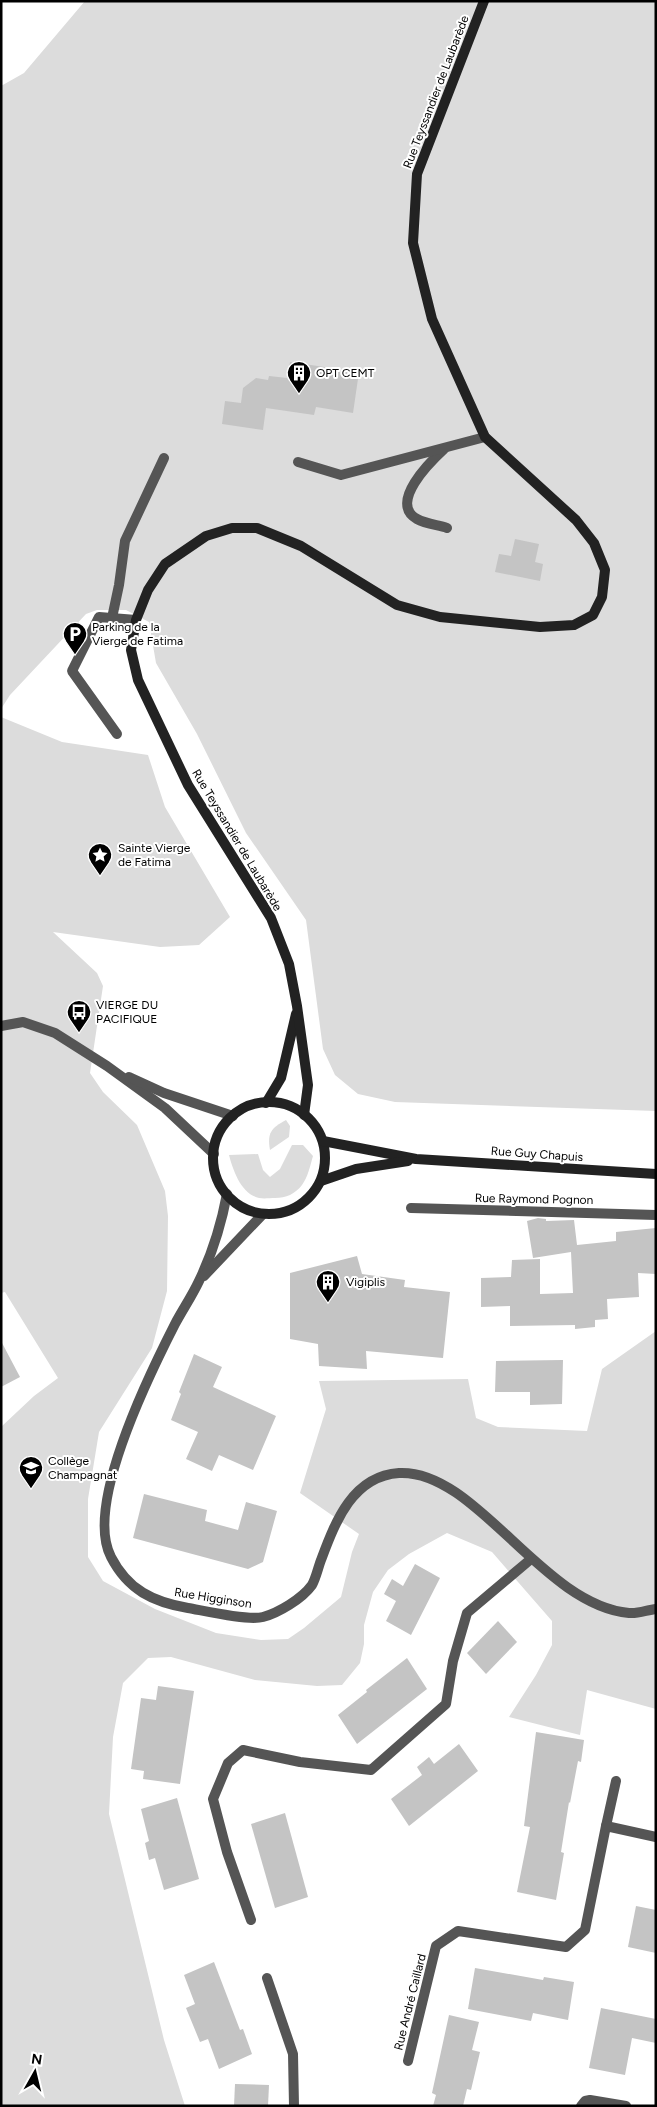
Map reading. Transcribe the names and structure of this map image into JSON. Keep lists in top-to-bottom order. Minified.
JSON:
{"streets":{"main road":["Rue Teyssandier de Laubarède","Rue Guy Chapuis"],"street":["Rue Raymond Pognon","Rue Higginson","Rue André Caillard"]},"crossings":[["Rue Teyssandier de Laubarède","Rue Guy Chapuis"],["Rue Teyssandier de Laubarède","Rue Higginson"],["Rue Guy Chapuis","Rue Higginson"]],"places":{"building":["OPT CEMT","Vigiplis"],"parking":["Parking de la Vierge de Fatima"],"place":["Sainte Vierge de Fatima"],"bus stop":["VIERGE DU PACIFIQUE"],"school or university":["Collège Champagnat"]},"north":"top"}
